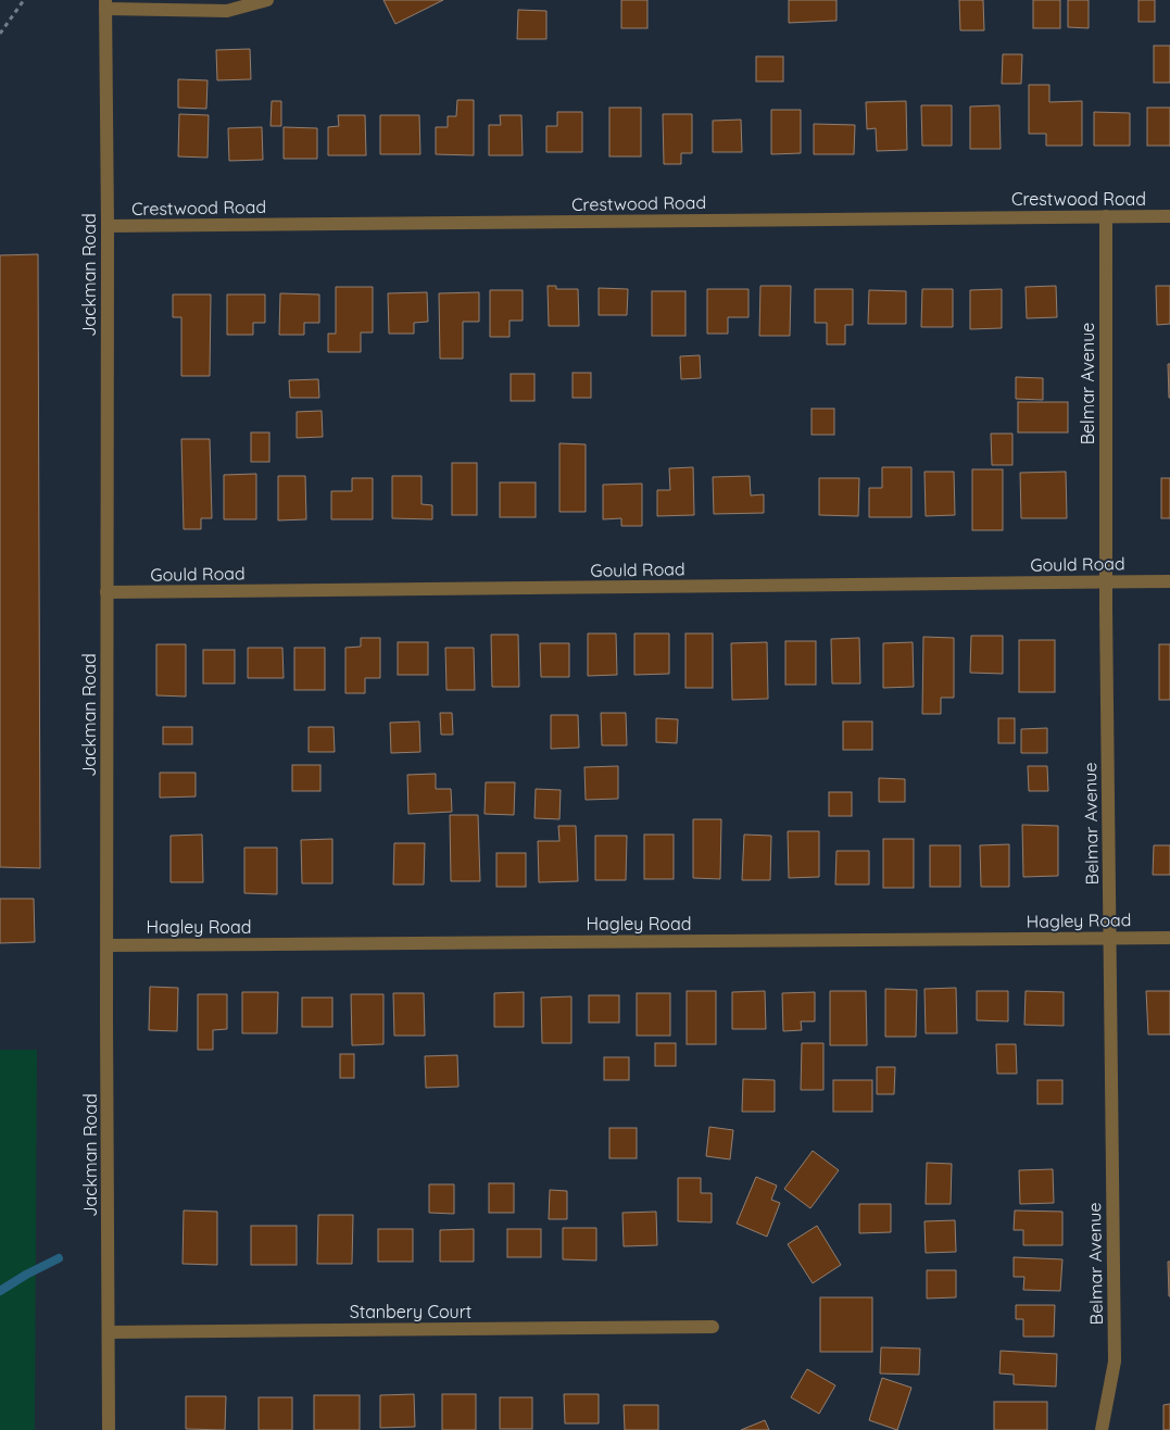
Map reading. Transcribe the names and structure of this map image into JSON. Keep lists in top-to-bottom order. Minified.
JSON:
{"streets":{"street":["Crestwood Road","Jackman Road","Belmar Avenue","Gould Road","Hagley Road","Stanbery Court"]},"crossings":[["Crestwood Road","Jackman Road"],["Crestwood Road","Belmar Avenue"],["Jackman Road","Gould Road"],["Jackman Road","Hagley Road"],["Jackman Road","Stanbery Court"],["Belmar Avenue","Gould Road"],["Belmar Avenue","Hagley Road"]]}
